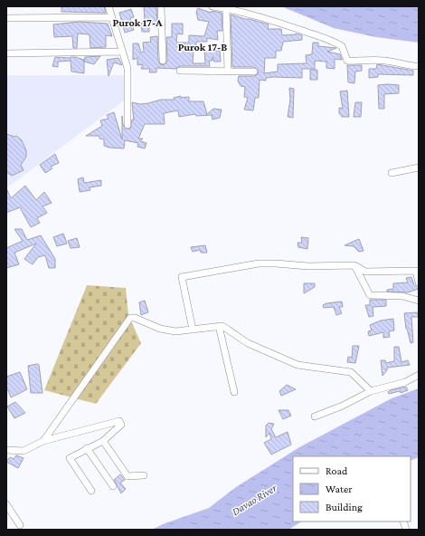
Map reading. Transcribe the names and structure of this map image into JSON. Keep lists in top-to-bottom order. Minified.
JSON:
{"districts":["Purok 17-A","Purok 17-B"],"water":["Davao River"],"legend":["Road","Water","Building"]}
